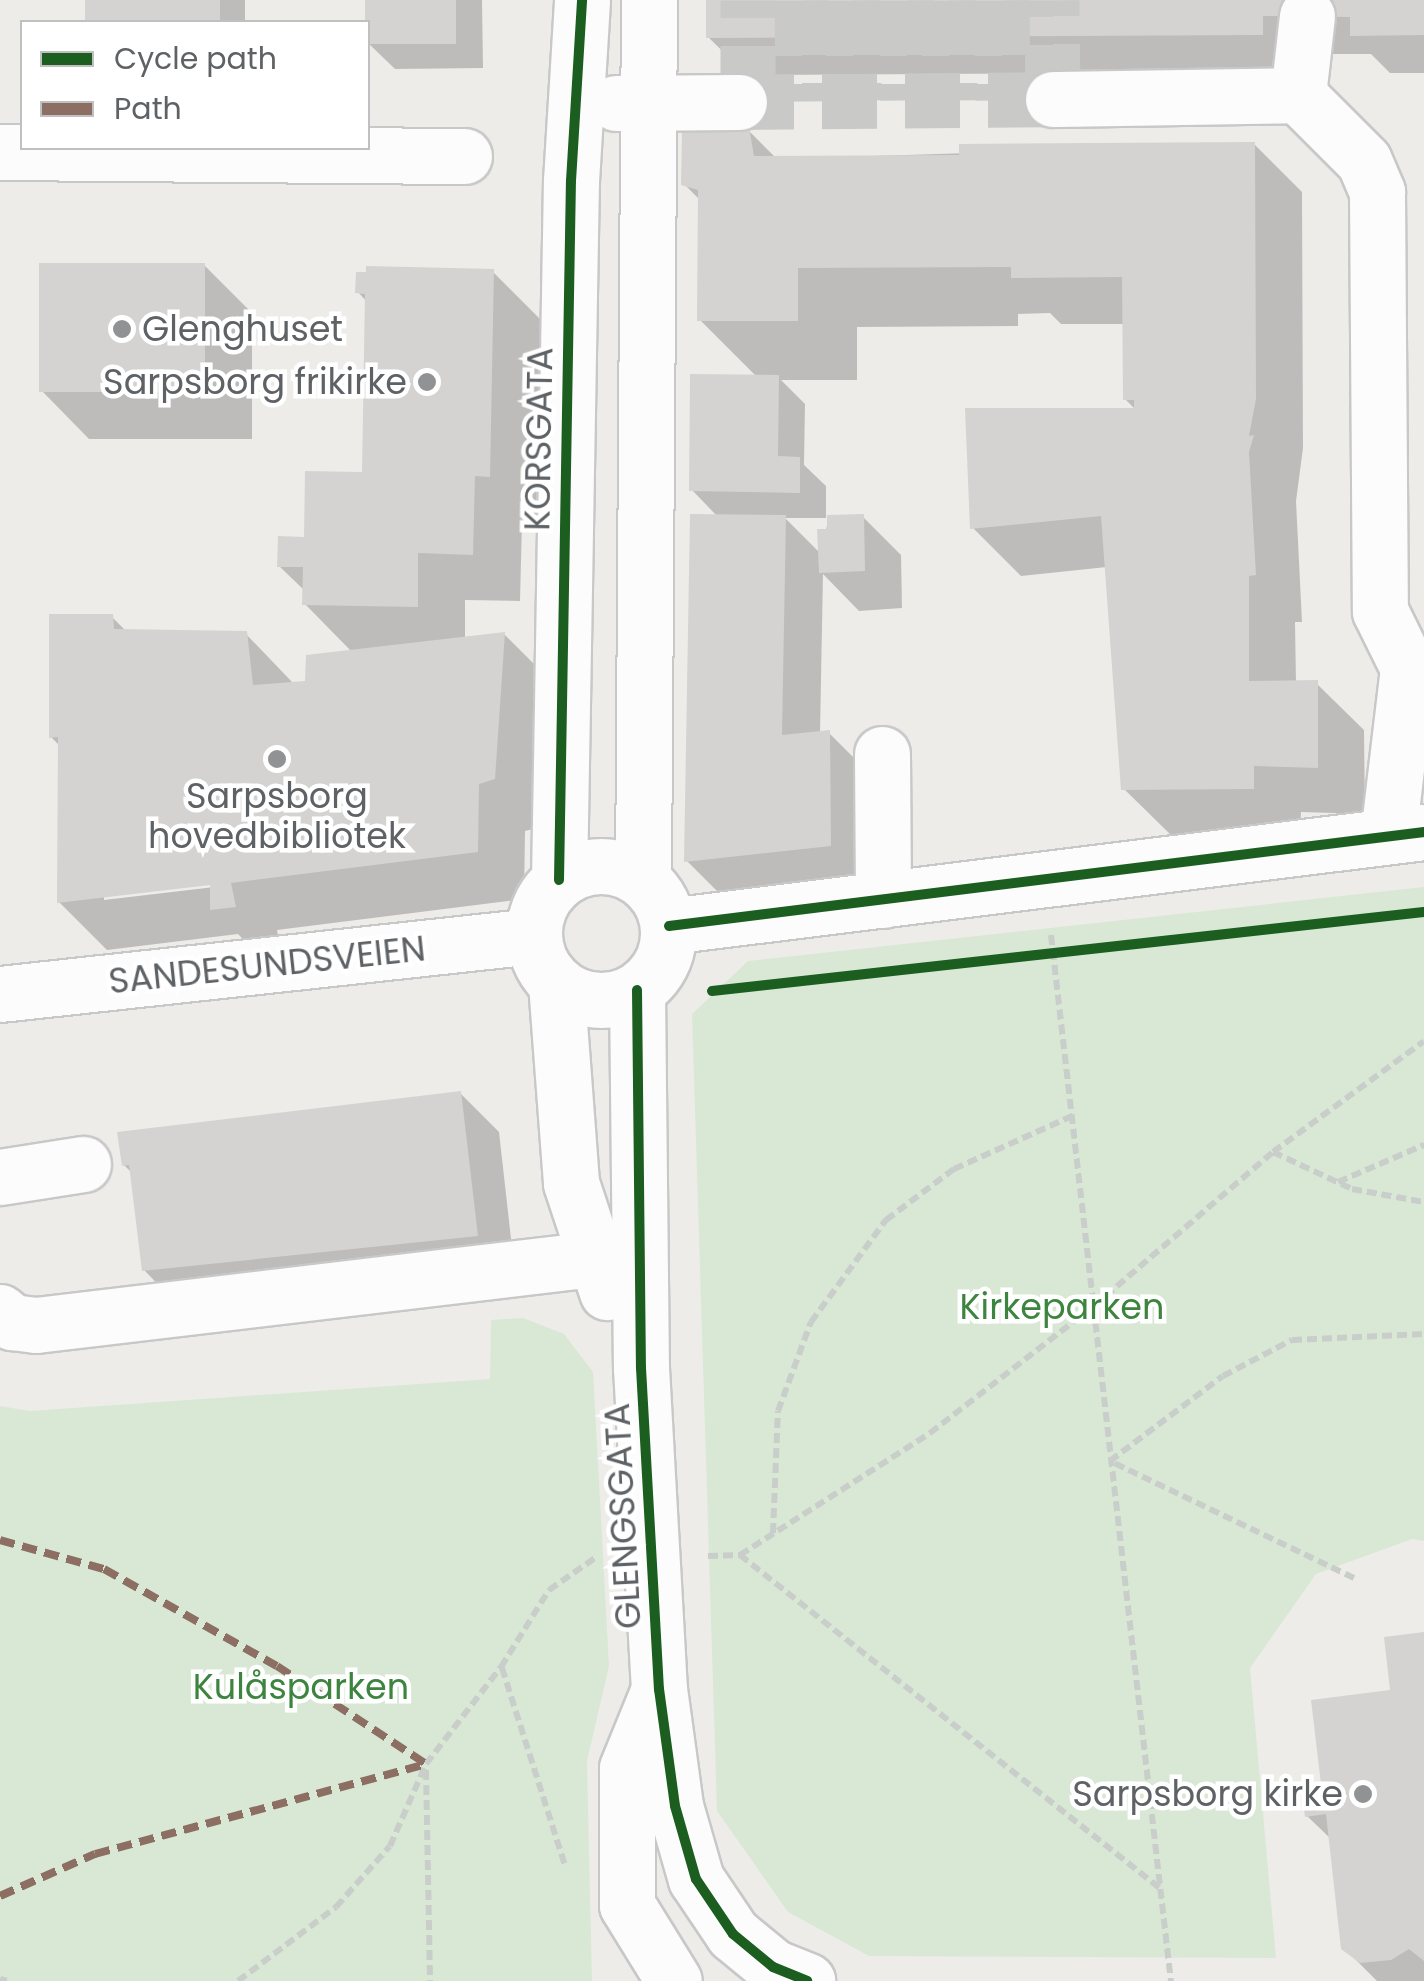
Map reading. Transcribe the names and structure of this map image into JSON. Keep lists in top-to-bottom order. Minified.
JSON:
{"streets":{"street":["KORSGATA","SANDESUNDSVEIEN","GLENGSGATA"]},"crossings":[["KORSGATA","SANDESUNDSVEIEN"],["KORSGATA","GLENGSGATA"],["SANDESUNDSVEIEN","GLENGSGATA"]],"parks":["Kirkeparken","Kulåsparken"],"places":["Glenghuset","Sarpsborg frikirke","Sarpsborg hovedbibliotek","Sarpsborg kirke"],"legend":["Cycle path","Path"]}
